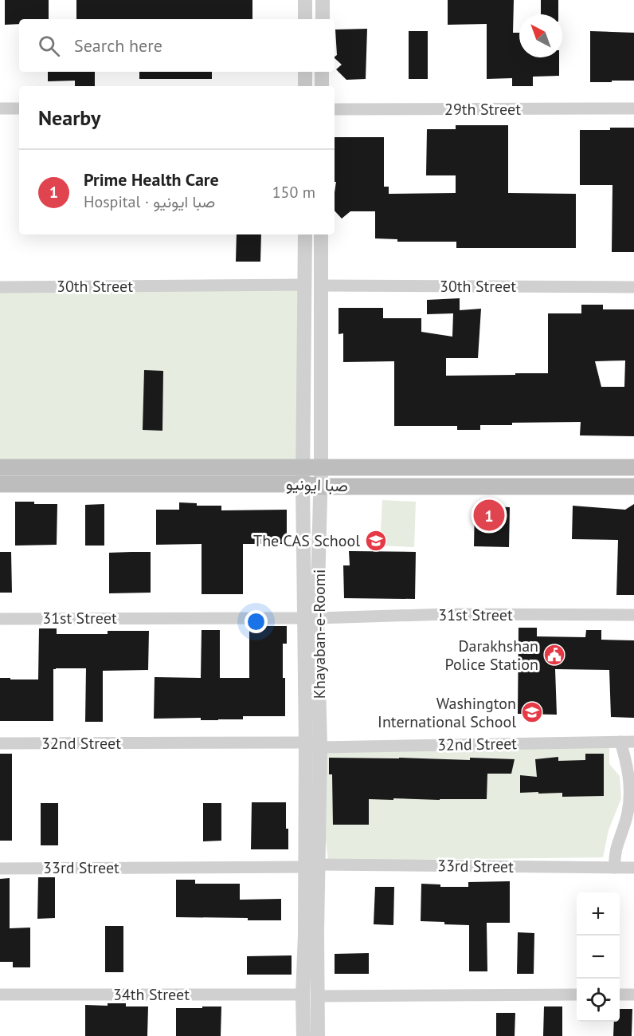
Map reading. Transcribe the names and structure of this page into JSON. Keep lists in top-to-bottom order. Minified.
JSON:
{"streets":{"main road":["صبا ایونیو"],"street":["29th Street","30th Street","31st Street","Khayaban-e-Roomi","32nd Street","33rd Street","34th Street"]},"crossings":[["30th Street","Khayaban-e-Roomi"],["صبا ایونیو","Khayaban-e-Roomi"],["31st Street","Khayaban-e-Roomi"],["Khayaban-e-Roomi","32nd Street"],["Khayaban-e-Roomi","33rd Street"],["Khayaban-e-Roomi","34th Street"]],"places":{"school or university":["The CAS School","Washington International School"],"public building":["Darakhshan Police Station"]},"north":"top left","page":{"search":"Search here","heading":"Nearby","list":[{"mark":"1","name":"Prime Health Care","note":"Hospital · صبا ایونیو","value":"150 m"}],"pins":"1","map_buttons":["+","−"]}}
